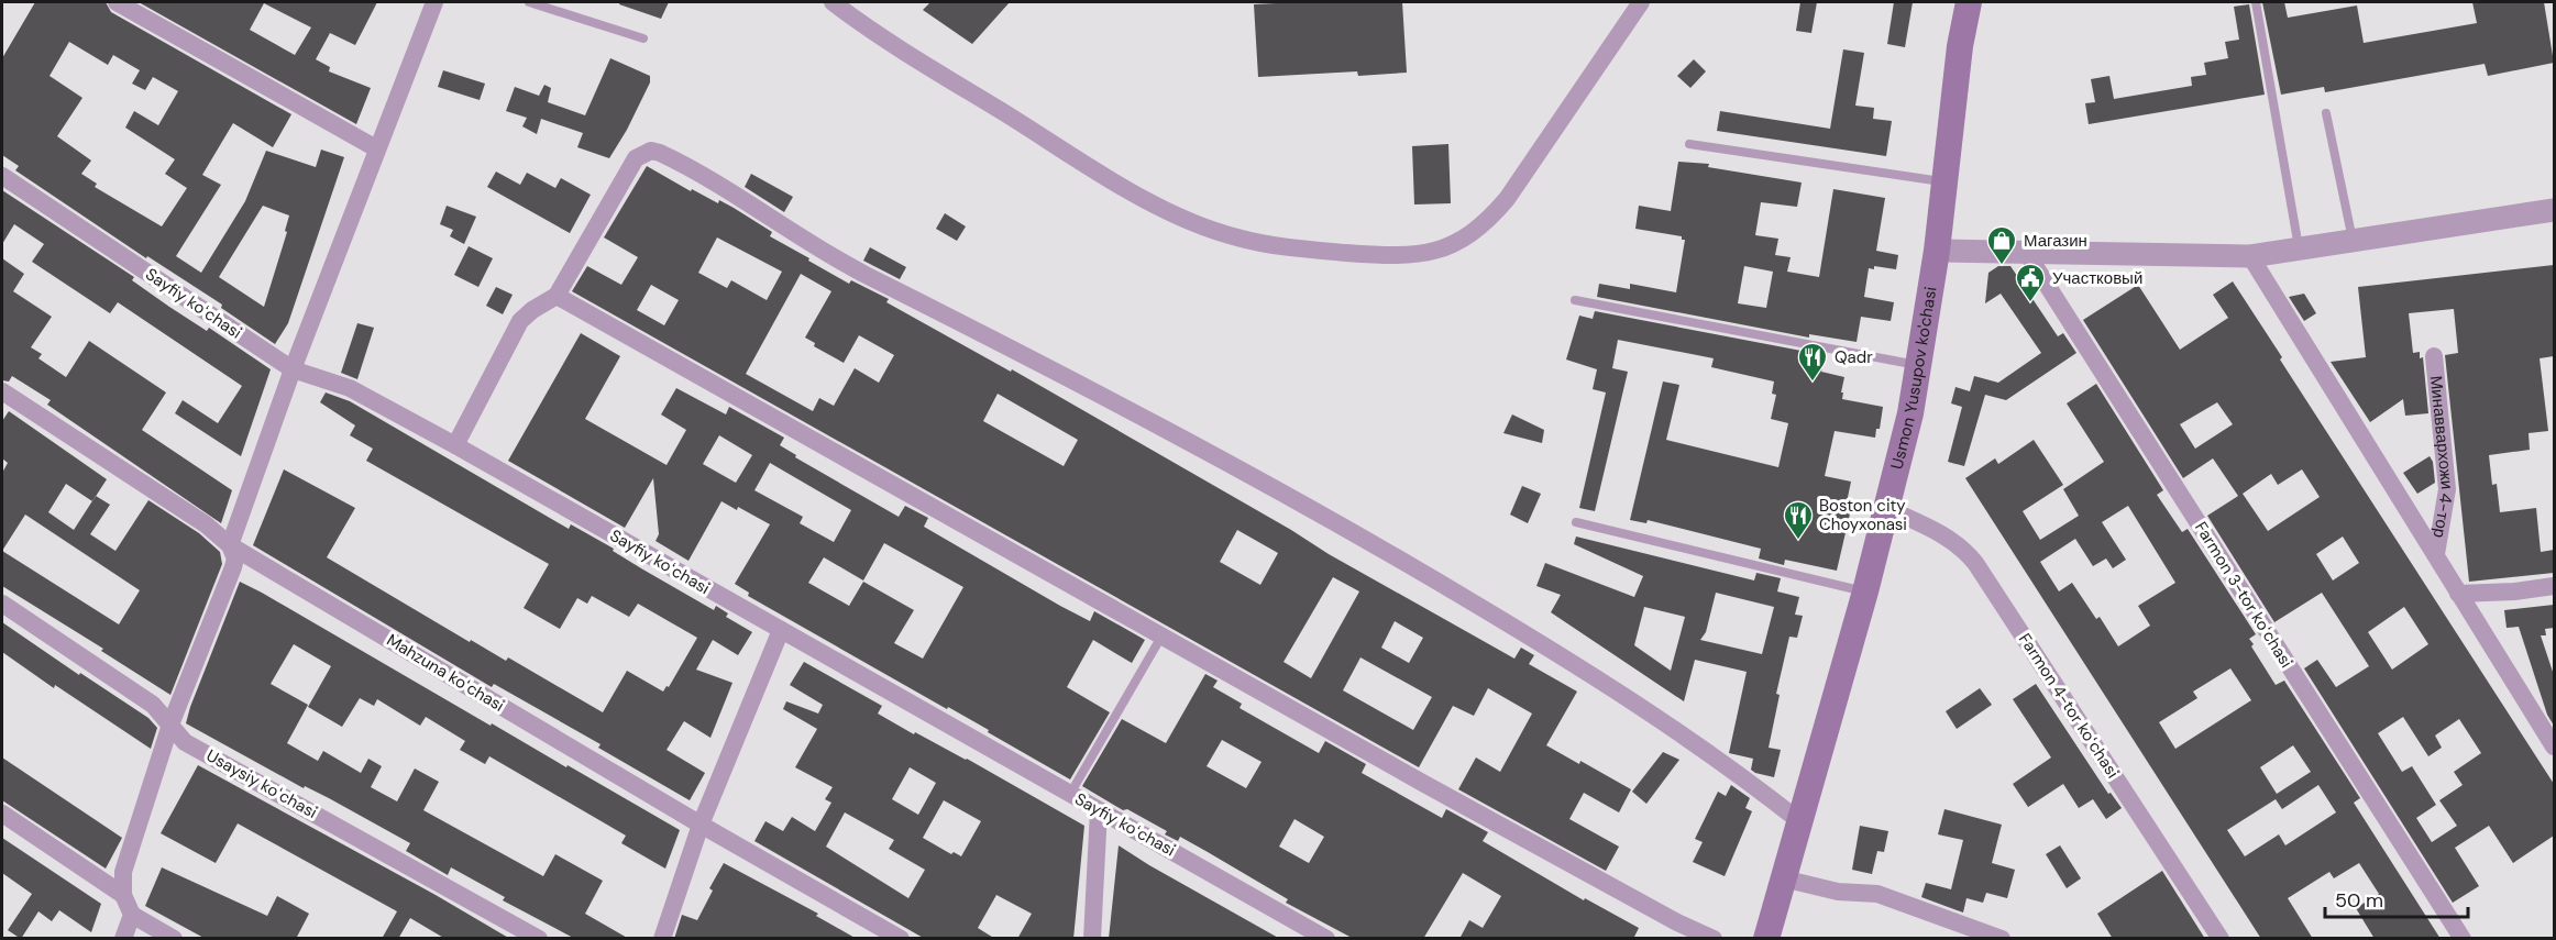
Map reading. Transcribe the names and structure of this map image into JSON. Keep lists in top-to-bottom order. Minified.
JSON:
{"streets":{"main road":["Usmon Yusupov ko'chasi"],"street":["Sayfiy koʻchasi","Минаввархожи 4-тор","Farmon 3-tor koʻchasi","Mahzuna koʻchasi","Farmon 4-tor koʻchasi","Usaysiy koʻchasi"]},"crossings":[["Usmon Yusupov ko'chasi","Farmon 4-tor koʻchasi"]],"places":{"shop":["Магазин"],"public building":["Участковый"],"restaurant":["Qadr","Boston city Choyxonasi"]},"scale_bar":"50 m"}
